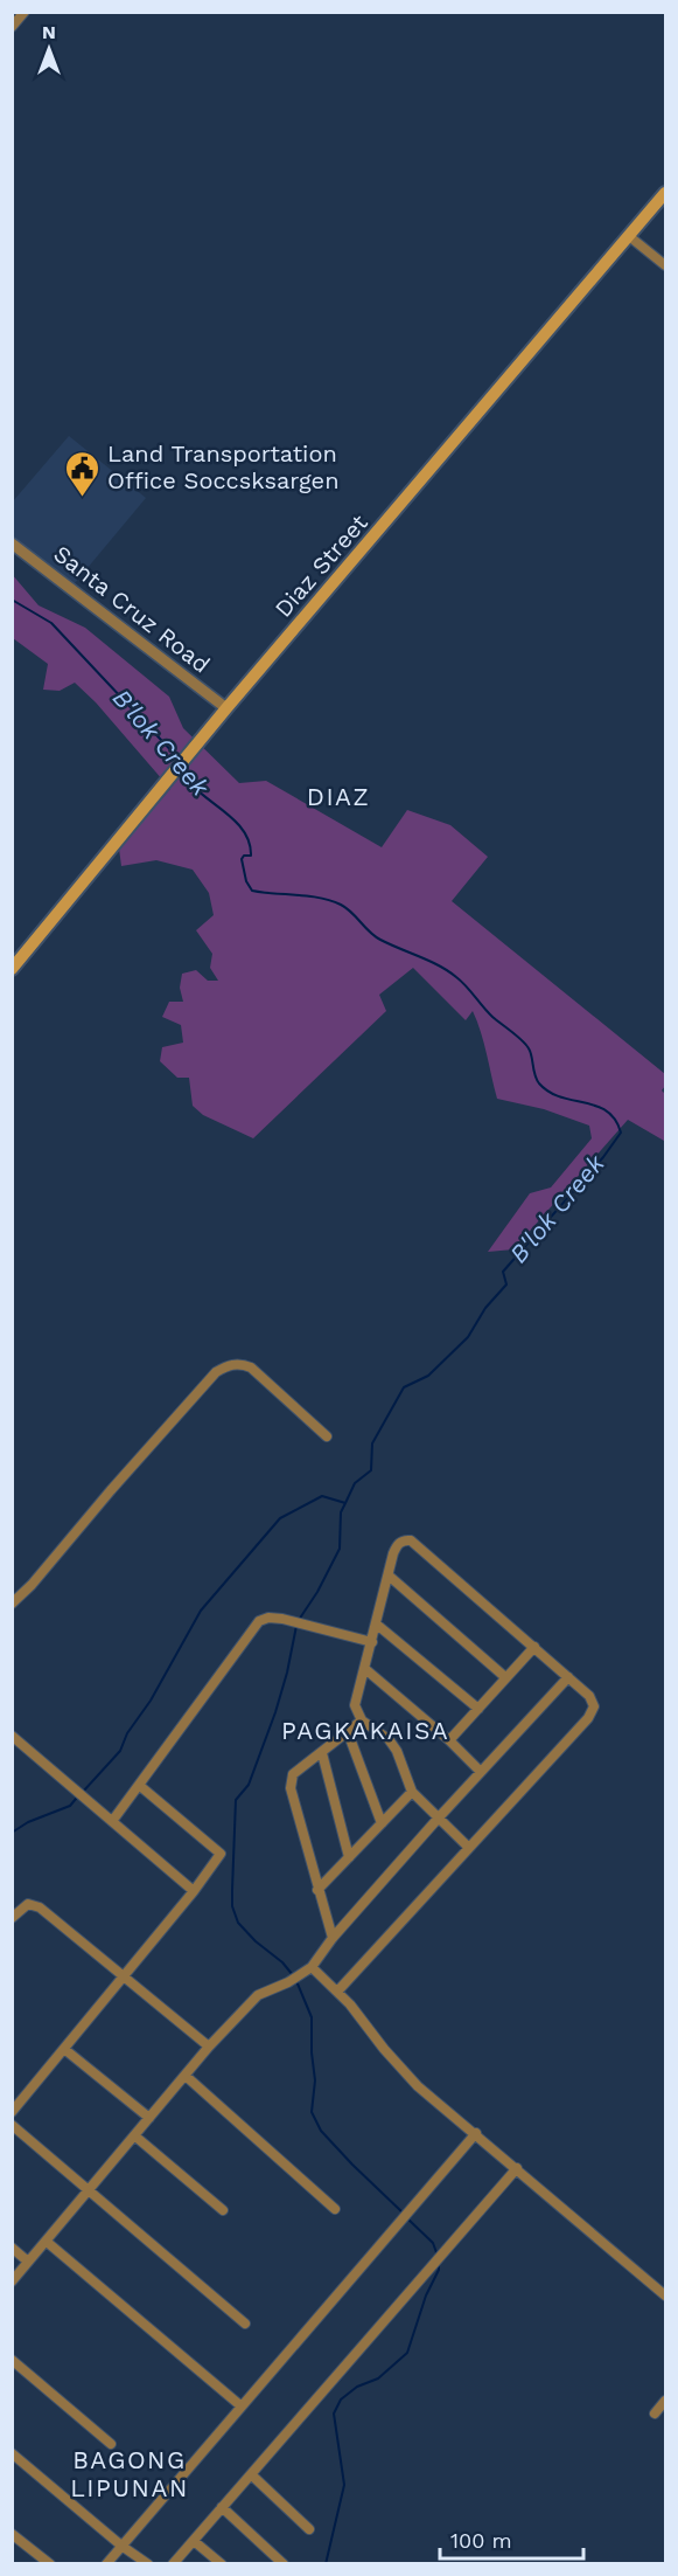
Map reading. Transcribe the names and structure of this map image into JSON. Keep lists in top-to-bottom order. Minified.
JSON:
{"streets":{"main road":["Diaz Street"],"street":["Santa Cruz Road"]},"crossings":[["Diaz Street","Santa Cruz Road"]],"districts":["DIAZ","PAGKAKAISA","BAGONG LIPUNAN"],"water":["B'lok Creek"],"places":{"public building":["Land Transportation Office Soccsksargen"]},"scale_bar":"100 m","north":"top"}
